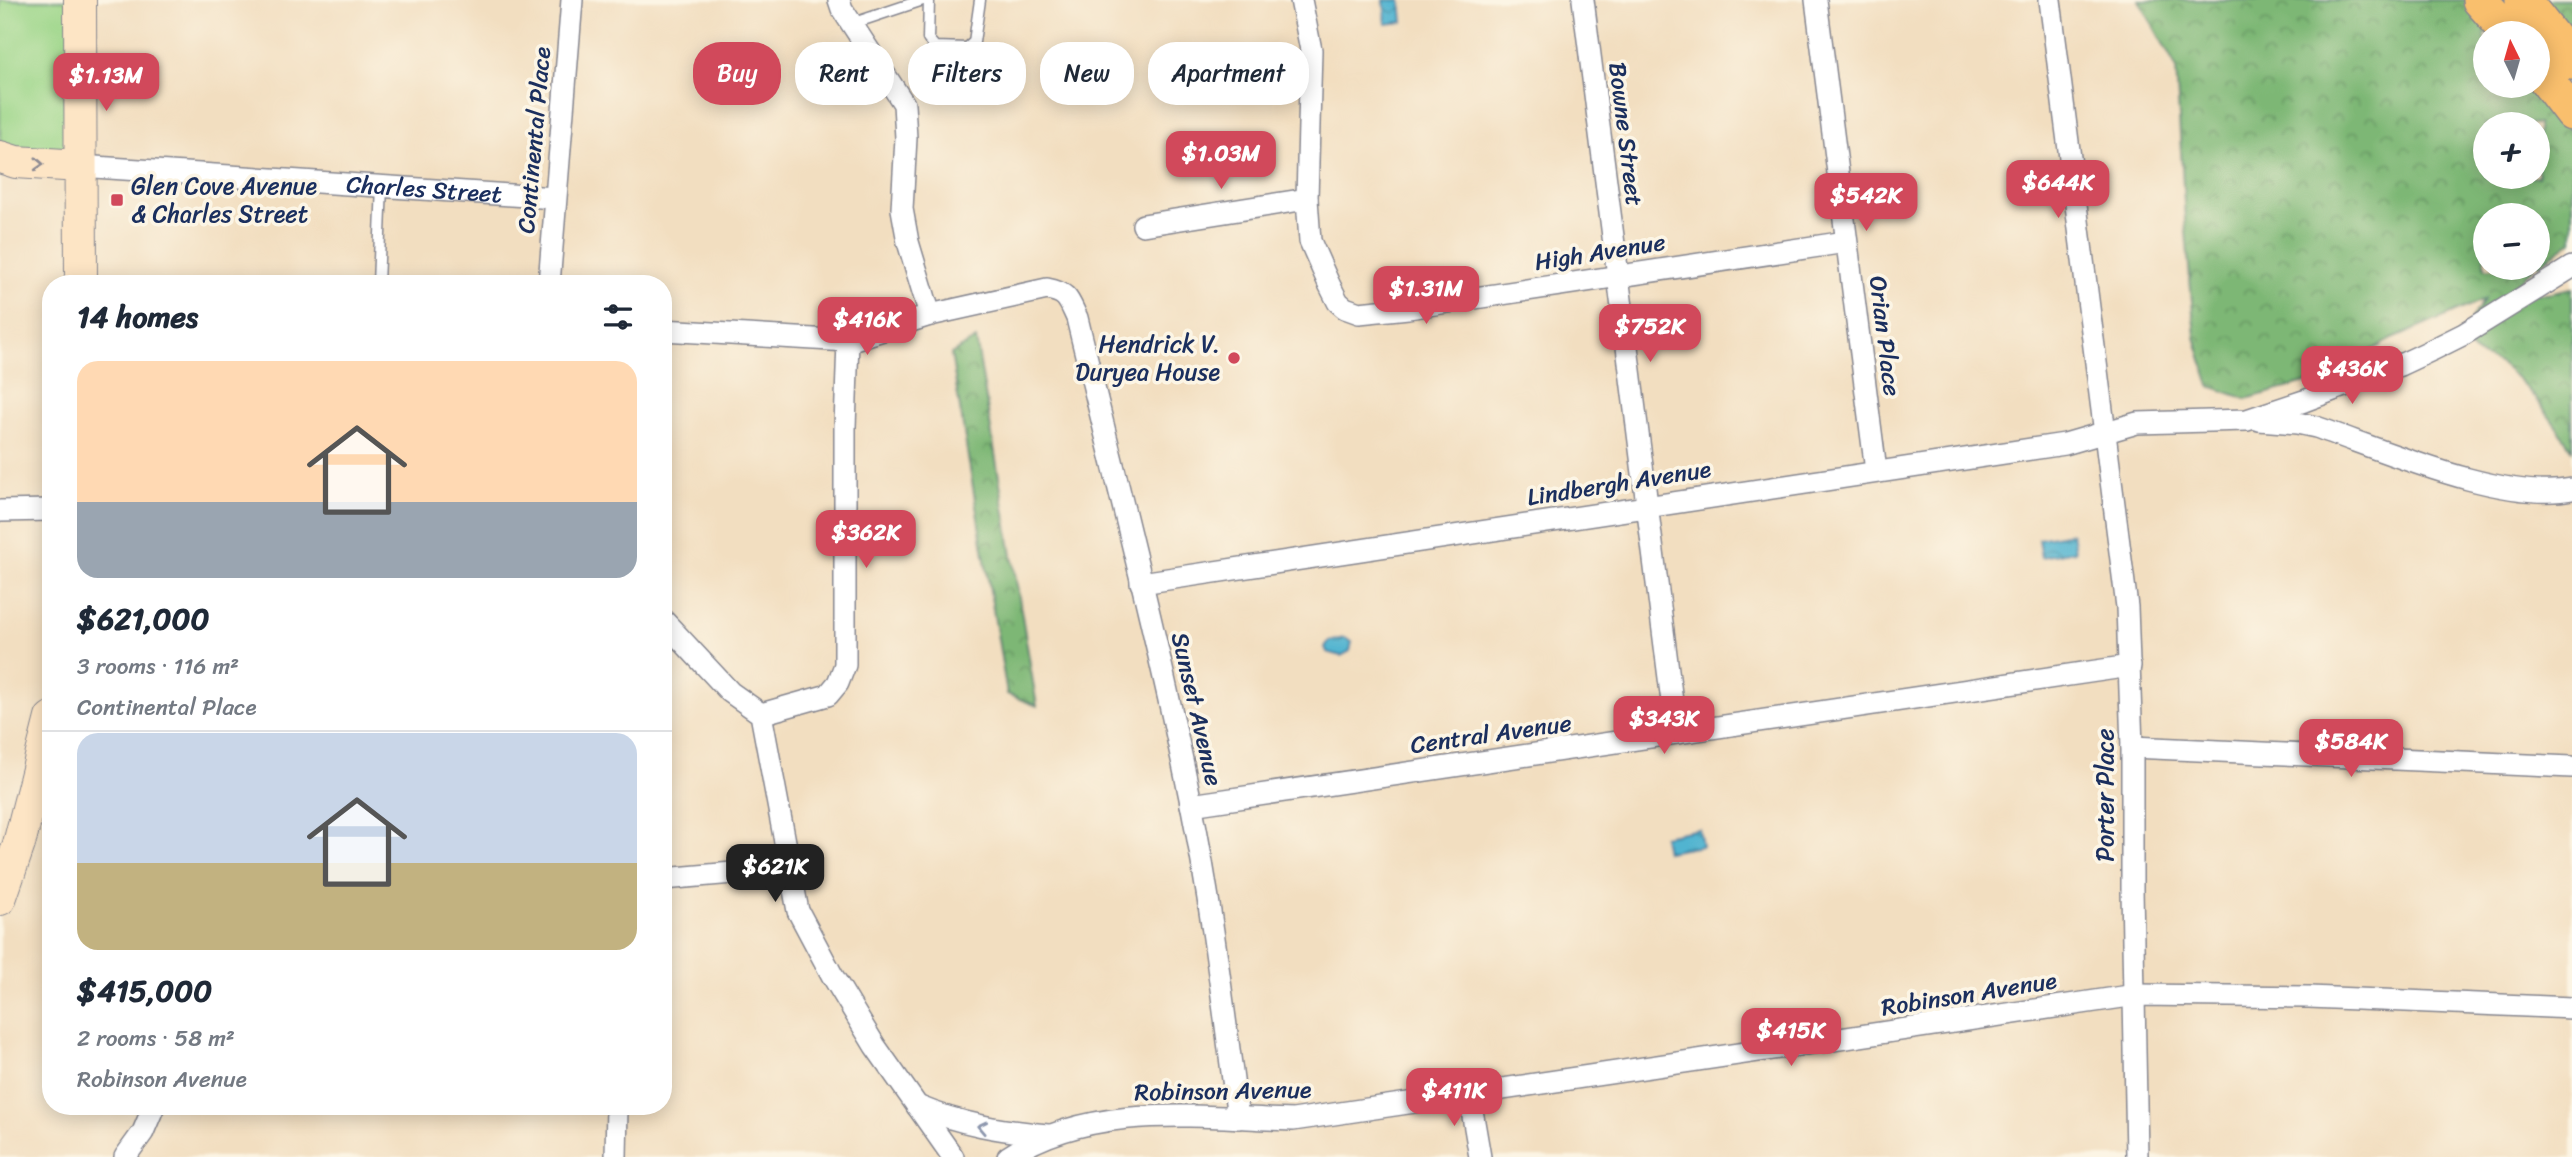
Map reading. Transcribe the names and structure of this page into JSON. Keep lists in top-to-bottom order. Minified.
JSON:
{"streets":{"main road":["Charles Street"],"street":["Bowne Street","Continental Place","High Avenue","Orian Place","Lindbergh Avenue","Sunset Avenue","Central Avenue","Porter Place","Robinson Avenue"]},"crossings":[["Bowne Street","High Avenue"],["Bowne Street","Lindbergh Avenue"],["Bowne Street","Central Avenue"],["Continental Place","Charles Street"],["High Avenue","Orian Place"],["Orian Place","Lindbergh Avenue"],["Lindbergh Avenue","Sunset Avenue"],["Lindbergh Avenue","Porter Place"],["Sunset Avenue","Central Avenue"],["Sunset Avenue","Robinson Avenue"],["Central Avenue","Porter Place"],["Porter Place","Robinson Avenue"]],"places":{"transit":["Glen Cove Avenue & Charles Street"],"other":["Hendrick V. Duryea House"]},"north":"top","page":{"map_buttons":["+","−"],"chip":["Buy","Rent","Filters","New","Apartment"],"price":["$1.13M","$1.03M","$644K","$542K","$1.31M","$416K","$752K","$436K","$362K","$343K","$584K","$621K","$415K","$411K"],"heading":"14 homes","list":[{"name":"$621,000","note":"3 rooms · 116 m² · Continental Place"},{"name":"$415,000","note":"2 rooms · 58 m² · Robinson Avenue"}]}}
